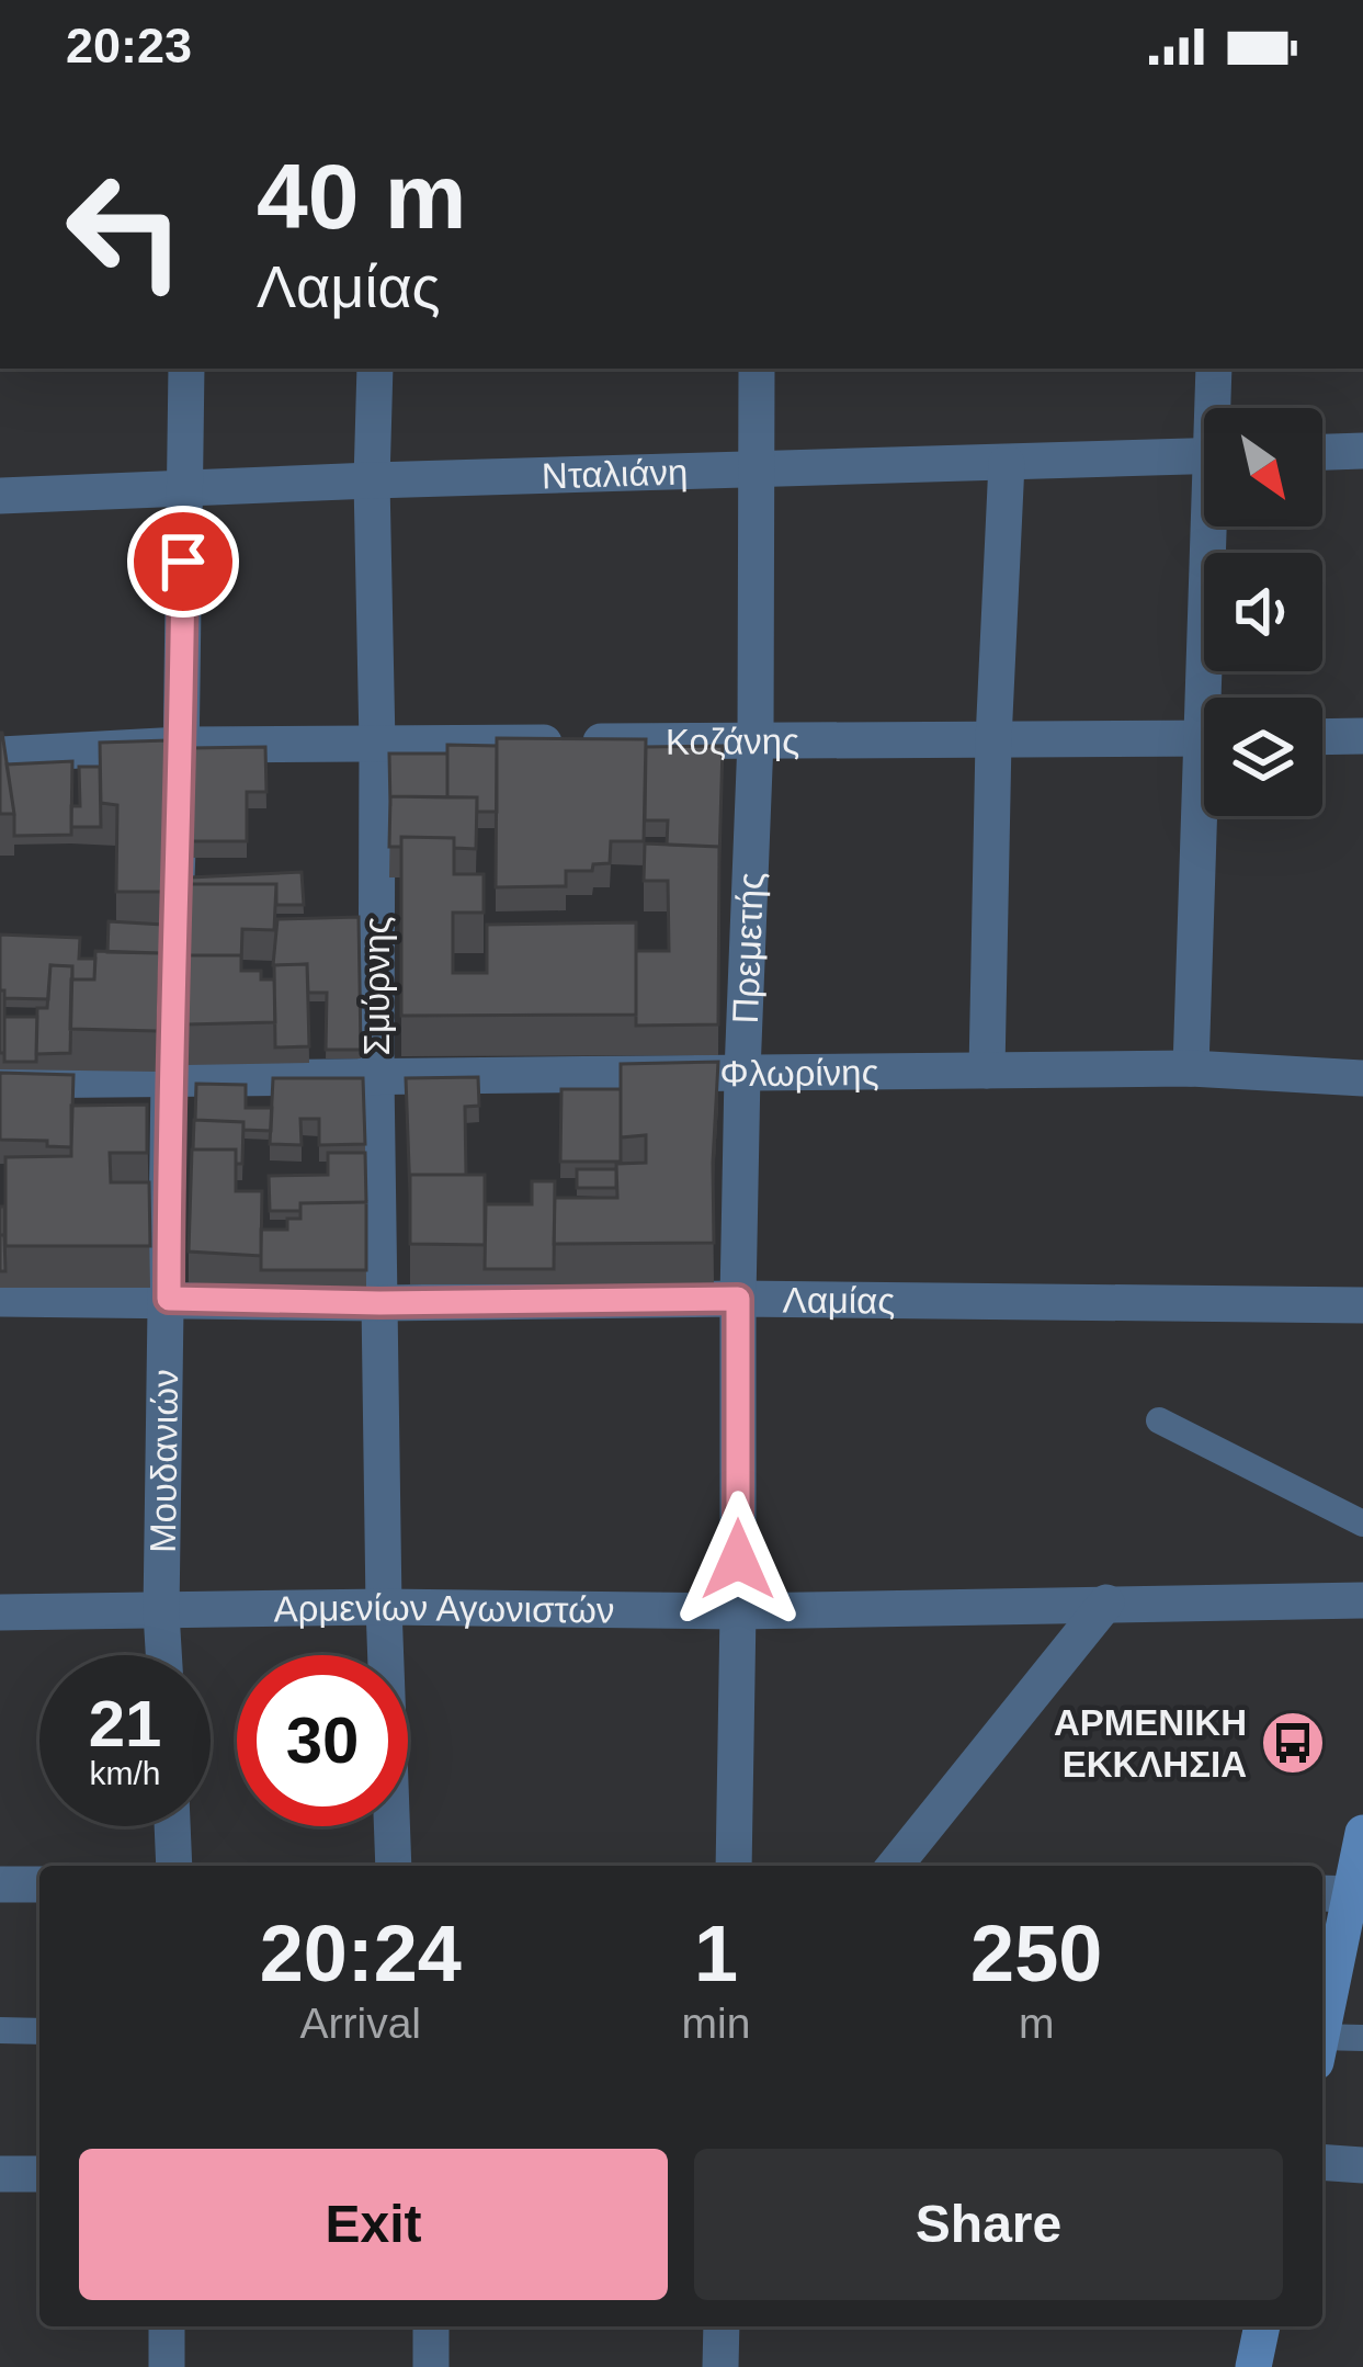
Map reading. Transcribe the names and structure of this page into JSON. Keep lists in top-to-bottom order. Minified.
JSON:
{"streets":{"street":["Νταλιάνη","Κοζάνης","Πρεμετής","Σμύρνης","Φλωρίνης","Λαμίας","Μουδανιών","Αρμενίων Αγωνιστών"]},"crossings":[["Νταλιάνη","Πρεμετής"],["Νταλιάνη","Σμύρνης"],["Νταλιάνη","Μουδανιών"],["Κοζάνης","Πρεμετής"],["Κοζάνης","Σμύρνης"],["Κοζάνης","Μουδανιών"],["Πρεμετής","Φλωρίνης"],["Πρεμετής","Λαμίας"],["Πρεμετής","Αρμενίων Αγωνιστών"],["Σμύρνης","Φλωρίνης"],["Σμύρνης","Λαμίας"],["Σμύρνης","Αρμενίων Αγωνιστών"],["Φλωρίνης","Μουδανιών"],["Λαμίας","Μουδανιών"],["Μουδανιών","Αρμενίων Αγωνιστών"]],"places":{"bus stop":["ΑΡΜΕΝΙΚΗ ΕΚΚΛΗΣΙΑ"]},"north":"bottom right","page":{"status":"20:23","turn":["40 m","Λαμίας"],"speed":"21 km/h","limit":"30","eta":["20:24","Arrival","1","min","250","m"],"buttons":["Exit","Share"]}}
